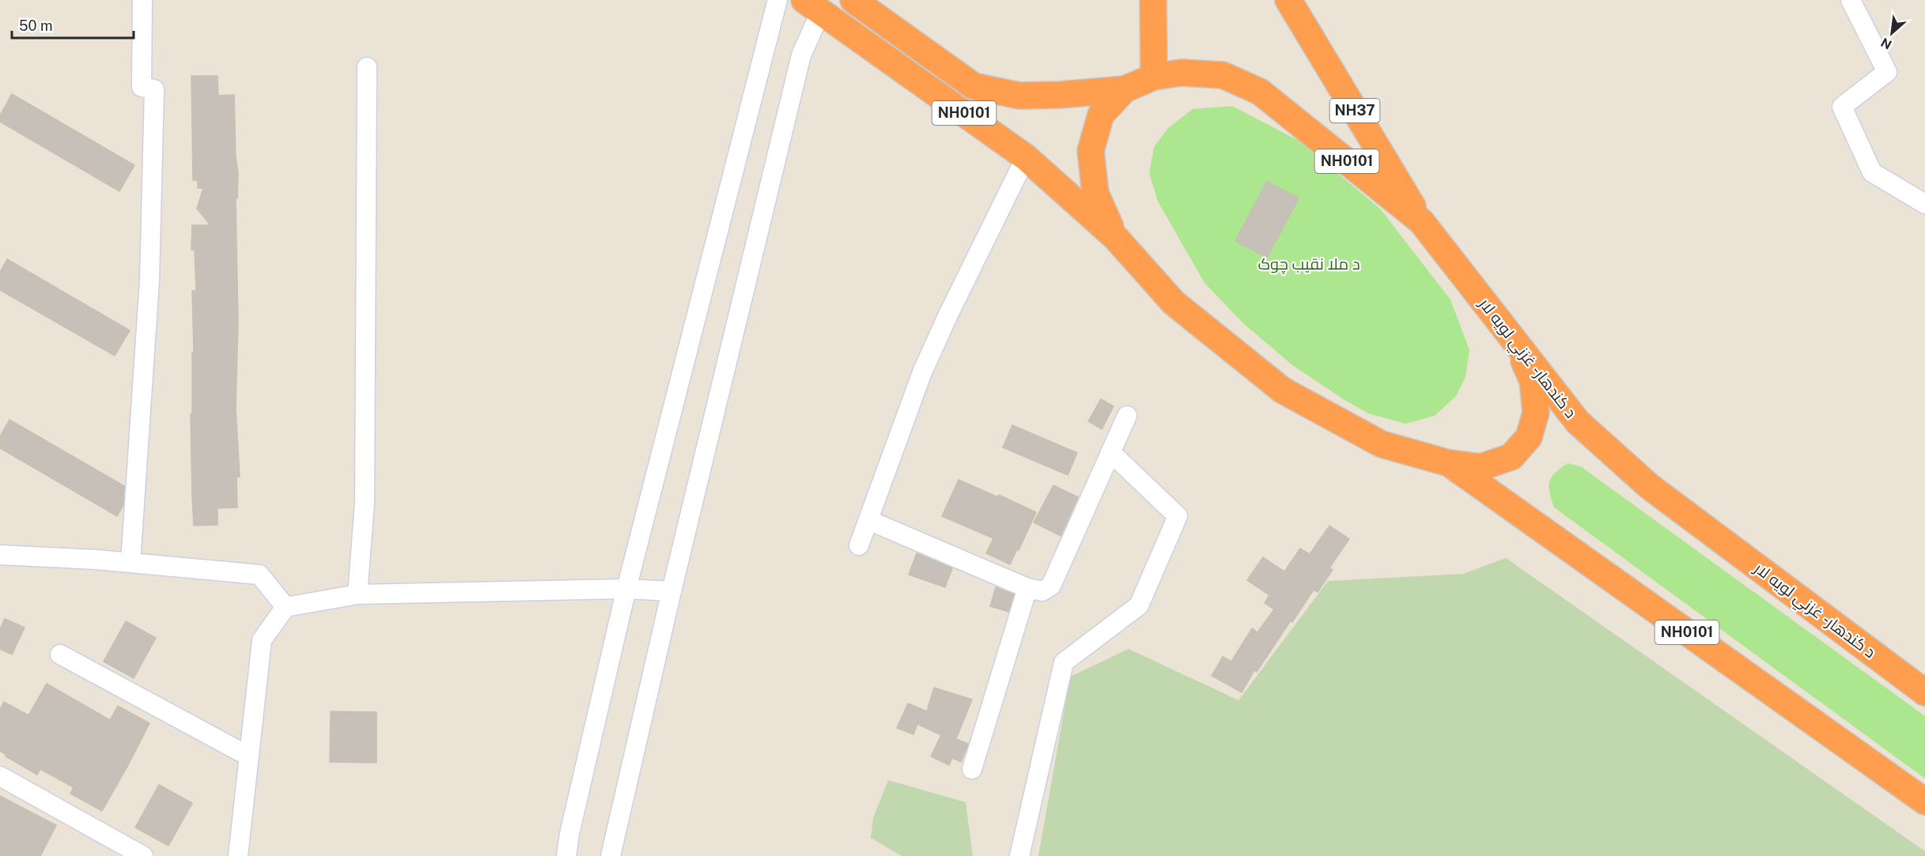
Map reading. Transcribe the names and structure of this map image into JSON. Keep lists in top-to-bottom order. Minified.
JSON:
{"streets":{"highway":["NH37","NH0101","د کندهار - غزني لويه لار"]},"crossings":[["NH37","د کندهار - غزني لويه لار"],["NH0101","د کندهار - غزني لويه لار"]],"parks":["د ملا نقيب چوک"],"scale_bar":"50 m","north":"bottom left"}
